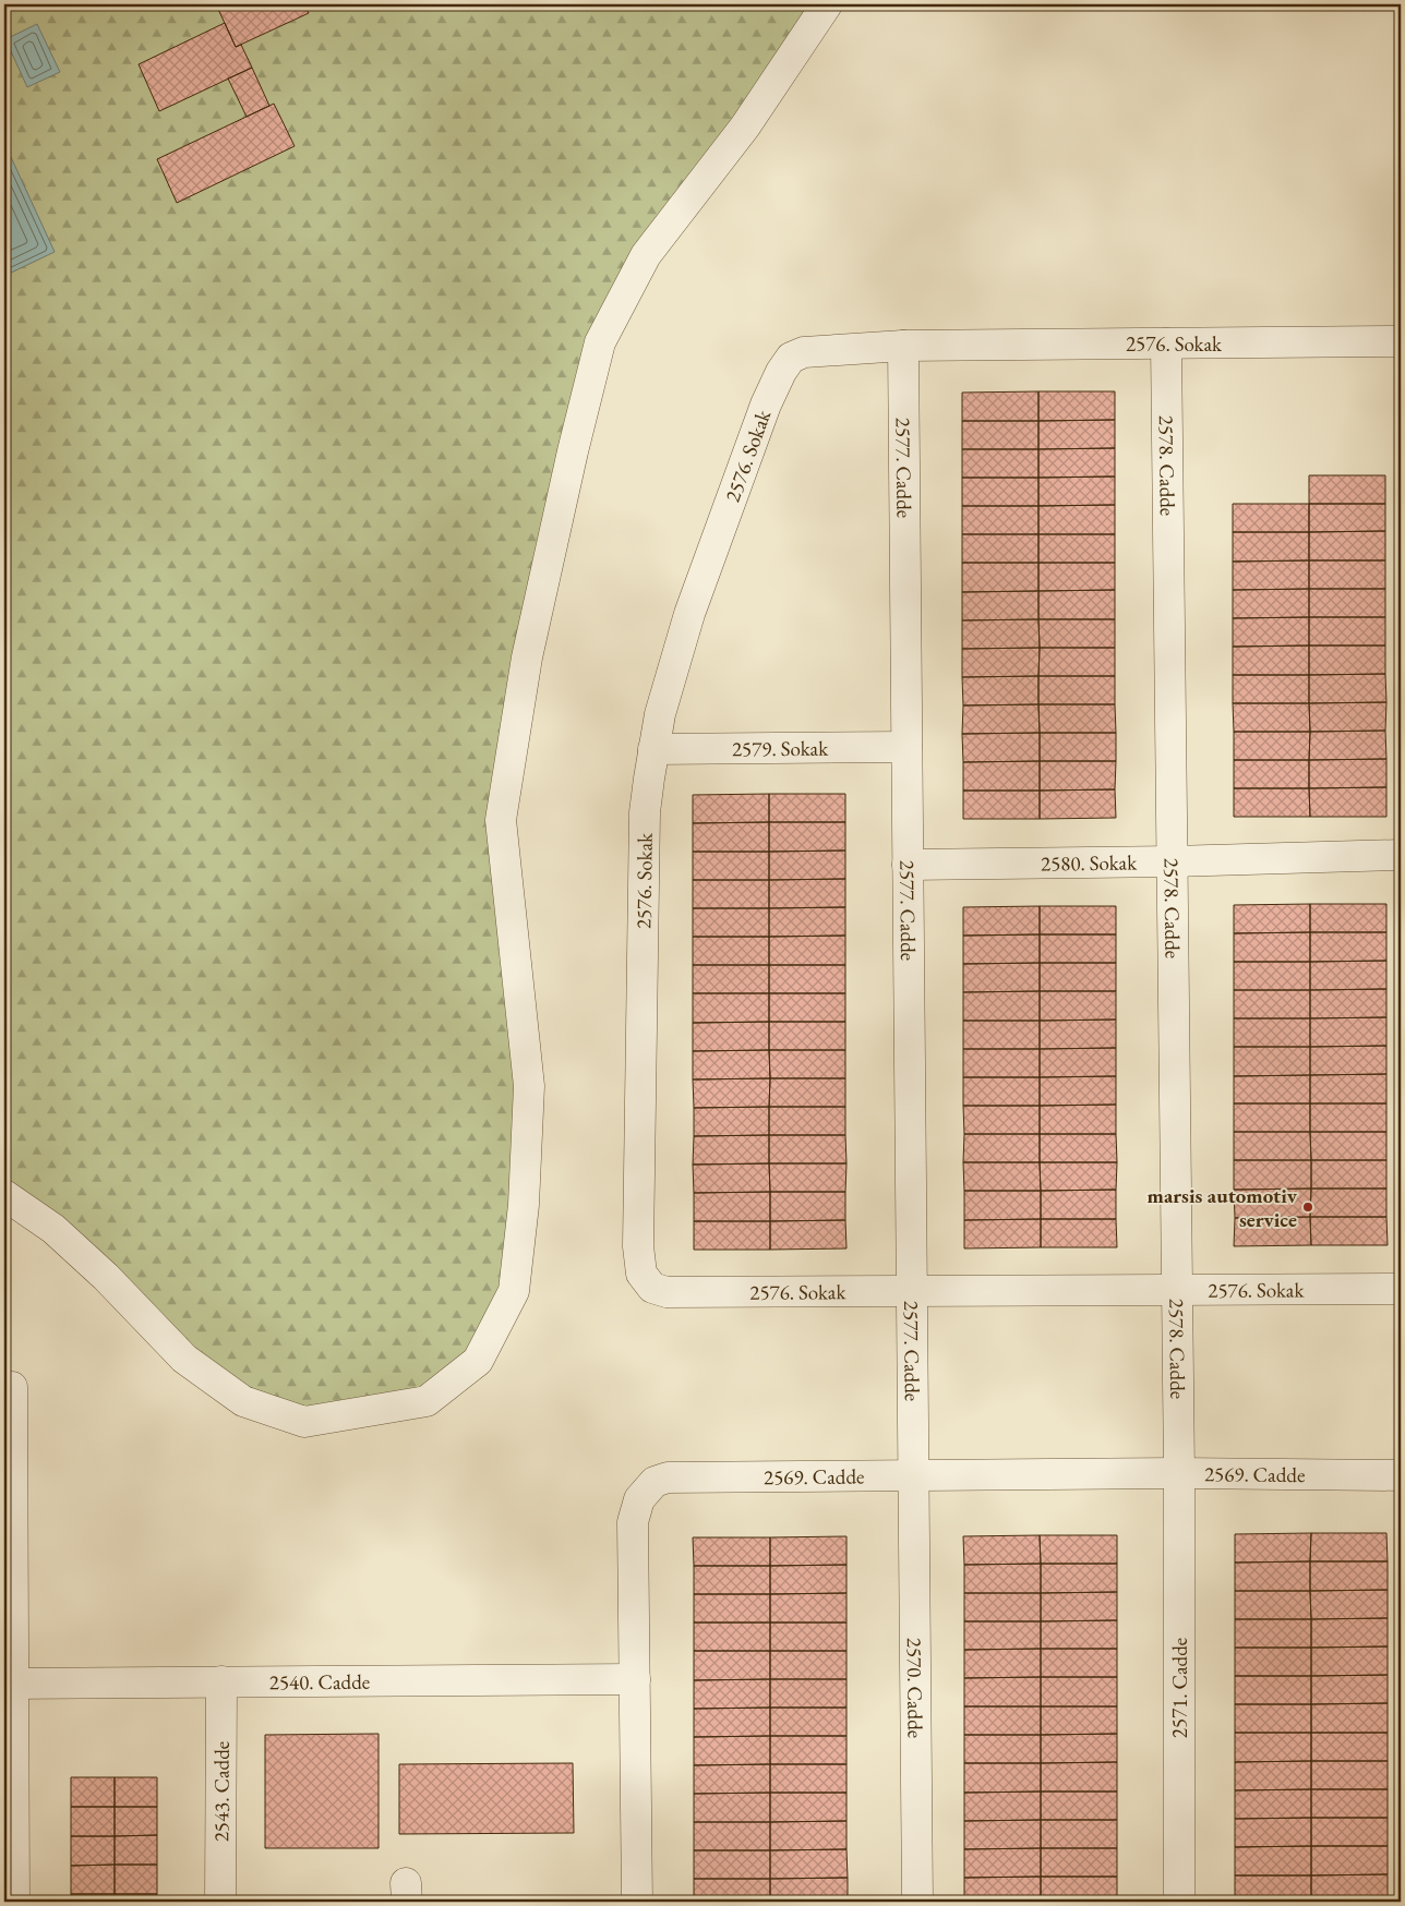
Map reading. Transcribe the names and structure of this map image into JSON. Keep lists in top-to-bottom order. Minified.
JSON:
{"streets":{"street":["2576. Sokak","2578. Cadde","2577. Cadde","2579. Sokak","2580. Sokak","2569. Cadde","2540. Cadde","2571. Cadde","2570. Cadde","2543. Cadde"]},"crossings":[["2576. Sokak","2578. Cadde"],["2576. Sokak","2577. Cadde"],["2576. Sokak","2579. Sokak"],["2578. Cadde","2580. Sokak"],["2578. Cadde","2569. Cadde"],["2578. Cadde","2571. Cadde"],["2577. Cadde","2579. Sokak"],["2577. Cadde","2580. Sokak"],["2577. Cadde","2569. Cadde"],["2577. Cadde","2570. Cadde"],["2569. Cadde","2540. Cadde"],["2569. Cadde","2571. Cadde"],["2569. Cadde","2570. Cadde"],["2540. Cadde","2543. Cadde"]],"places":["marsis automotiv service"]}
